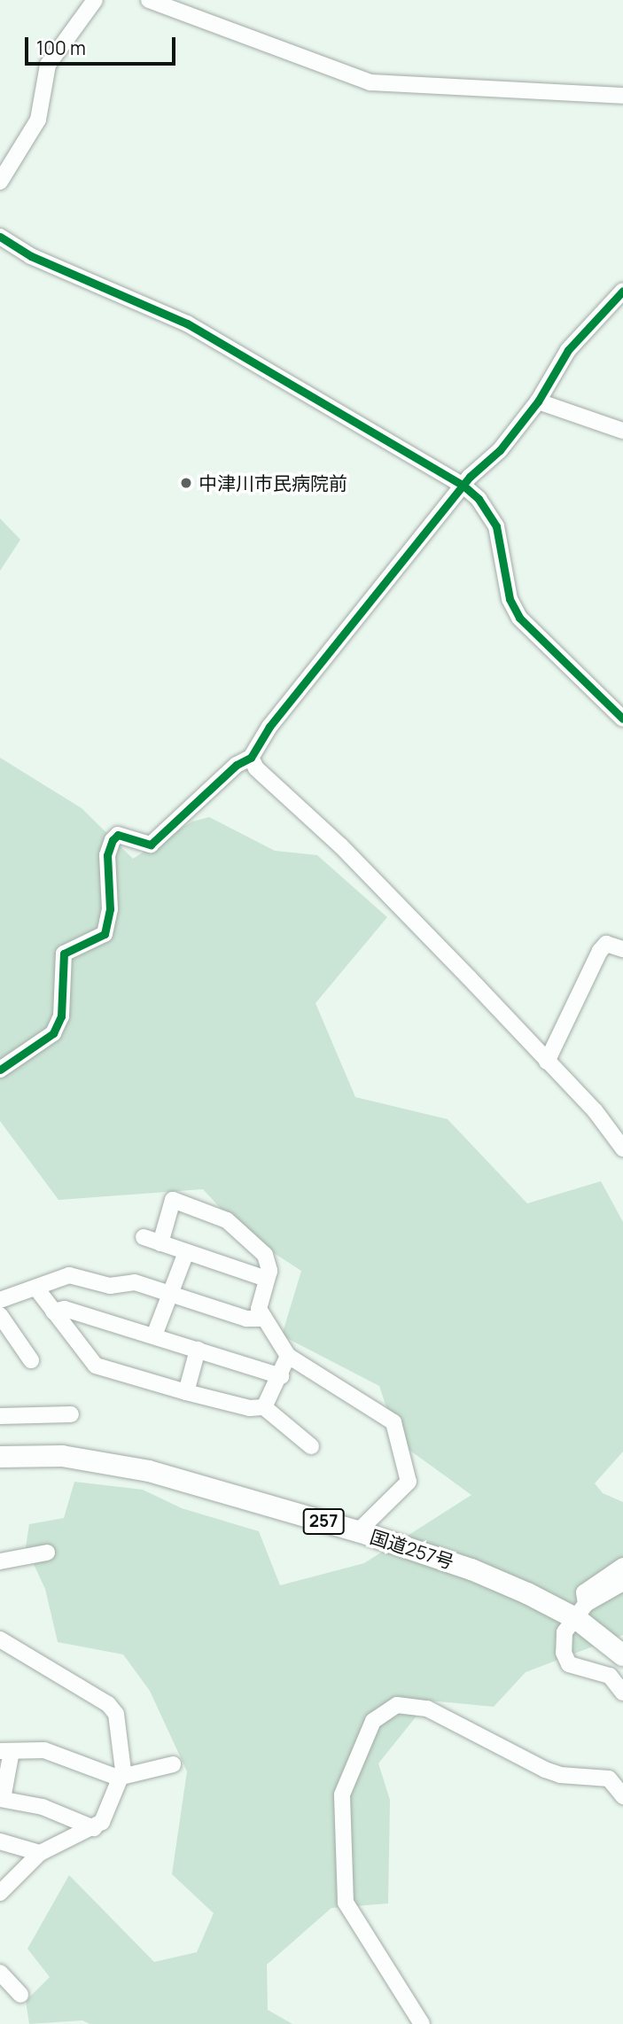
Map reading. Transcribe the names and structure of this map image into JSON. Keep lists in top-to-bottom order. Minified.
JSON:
{"streets":{"highway":["257","国道257号"]},"places":["中津川市民病院前"],"scale_bar":"100 m"}
